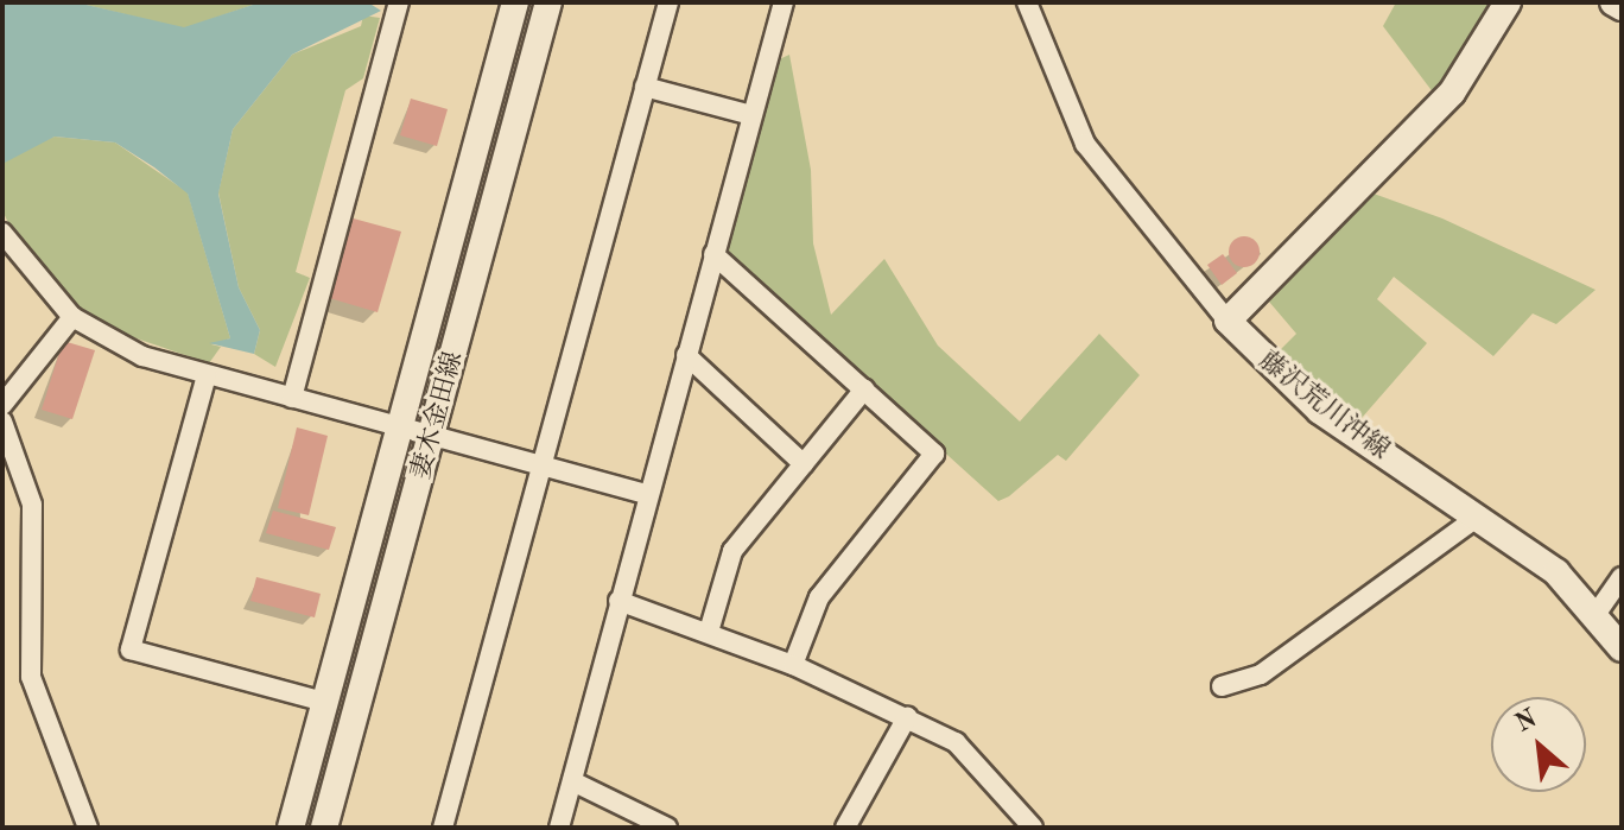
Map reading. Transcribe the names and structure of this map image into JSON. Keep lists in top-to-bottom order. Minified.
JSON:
{"streets":{"street":["藤沢荒川沖線","妻木金田線"]},"north":"top left"}
